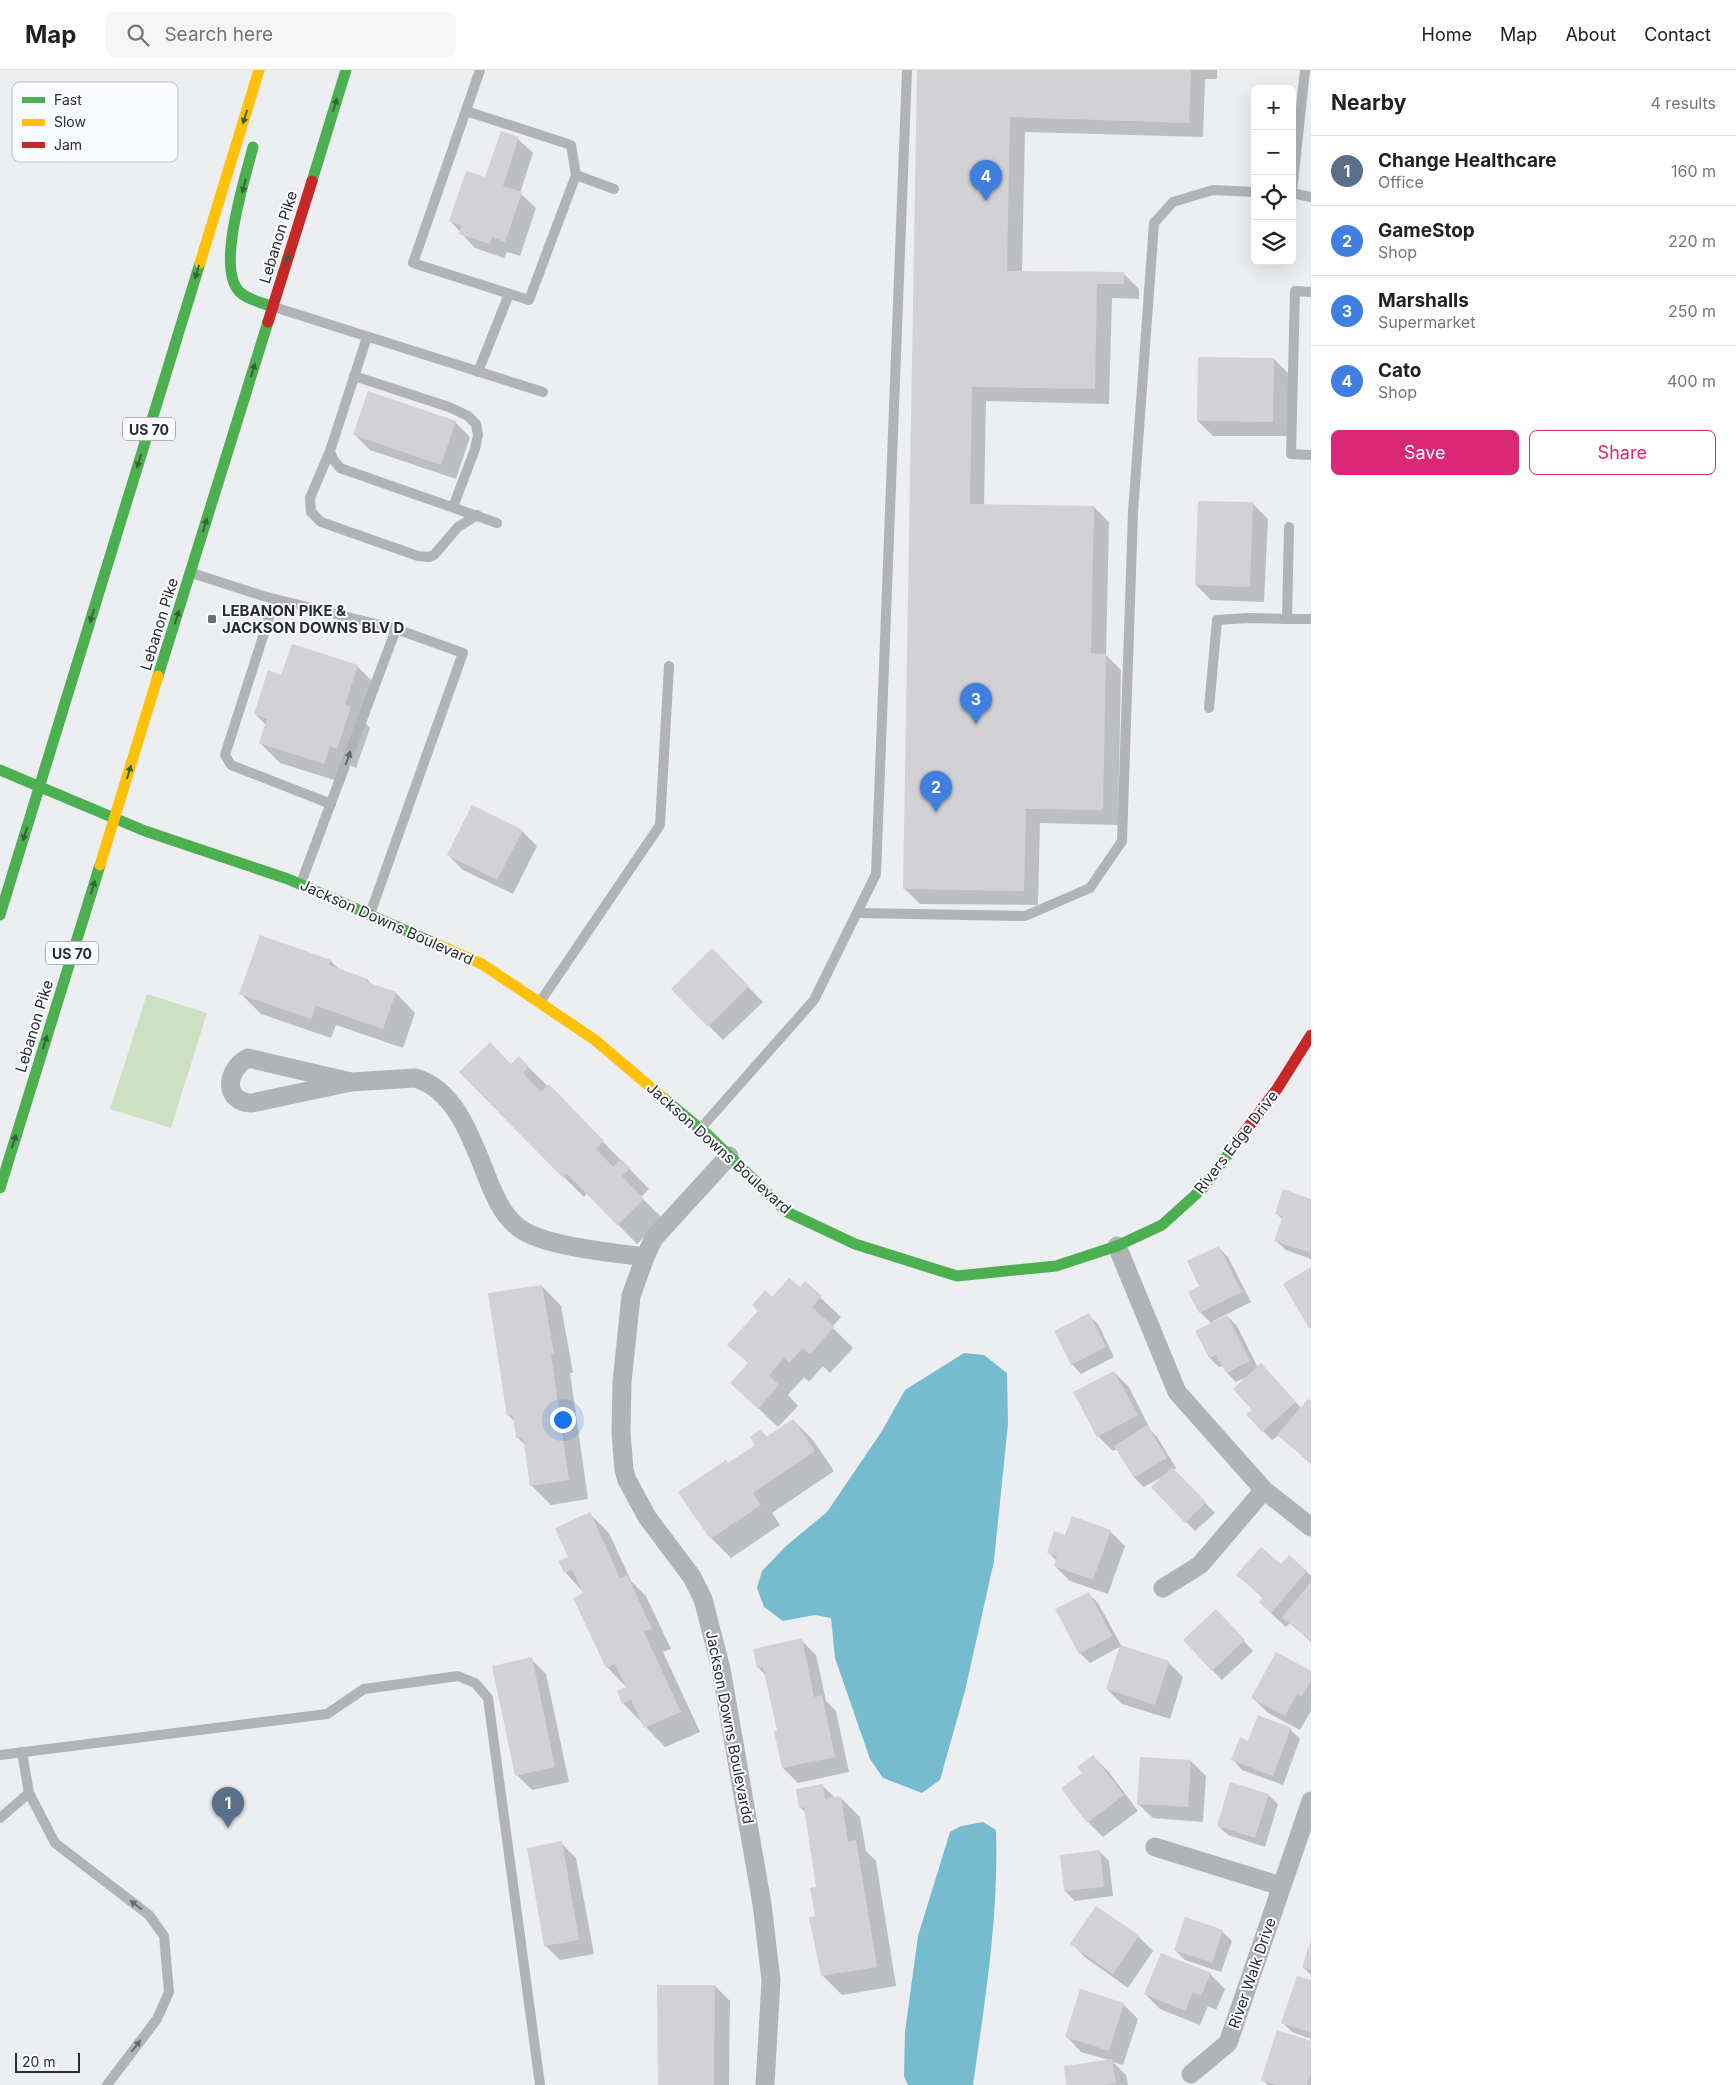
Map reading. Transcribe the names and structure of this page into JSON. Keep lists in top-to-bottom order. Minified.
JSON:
{"streets":{"main road":["Lebanon Pike","US 70","Jackson Downs Boulevard","Rivers Edge Drive"],"street":["Jackson Downs Boulevardd","River Walk Drive"]},"crossings":[["Lebanon Pike","Jackson Downs Boulevard"],["US 70","Jackson Downs Boulevard"],["Jackson Downs Boulevard","Rivers Edge Drive"],["Jackson Downs Boulevard","Jackson Downs Boulevardd"]],"places":{"transit":["LEBANON PIKE & JACKSON DOWNS BLV D"]},"legend":["Fast","Slow","Jam"],"scale_bar":"20 m","page":{"header":"Map","search":"Search here","nav":["Home","Map","About","Contact"],"heading":["Nearby","4 results"],"map_buttons":["+","−"],"list":[{"mark":"1","name":"Change Healthcare","note":"Office","value":"160 m"},{"mark":"2","name":"GameStop","note":"Shop","value":"220 m"},{"mark":"3","name":"Marshalls","note":"Supermarket","value":"250 m"},{"mark":"4","name":"Cato","note":"Shop","value":"400 m"}],"pins":["4","3","2","1"],"buttons":["Save","Share"],"scale":"20 m"}}
